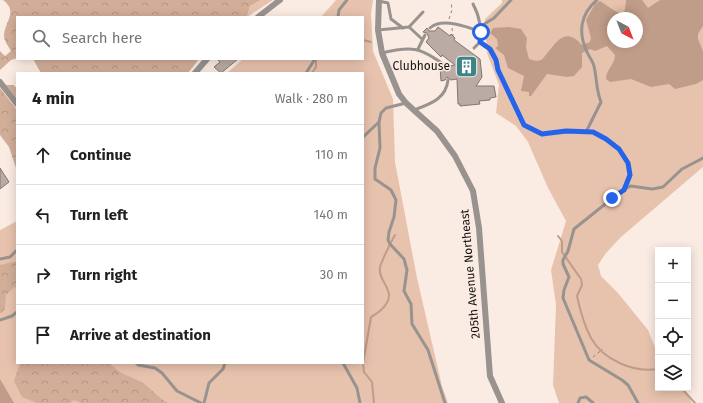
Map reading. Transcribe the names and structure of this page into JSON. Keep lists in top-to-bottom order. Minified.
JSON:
{"streets":{"street":["205th Avenue Northeast"]},"places":{"building":["Clubhouse"]},"north":"bottom right","page":{"search":"Search here","heading":["4 min","Walk · 280 m"],"list":[["Continue","110 m"],["Turn left","140 m"],["Turn right","30 m"],"Arrive at destination"],"map_buttons":["+","−"]}}
